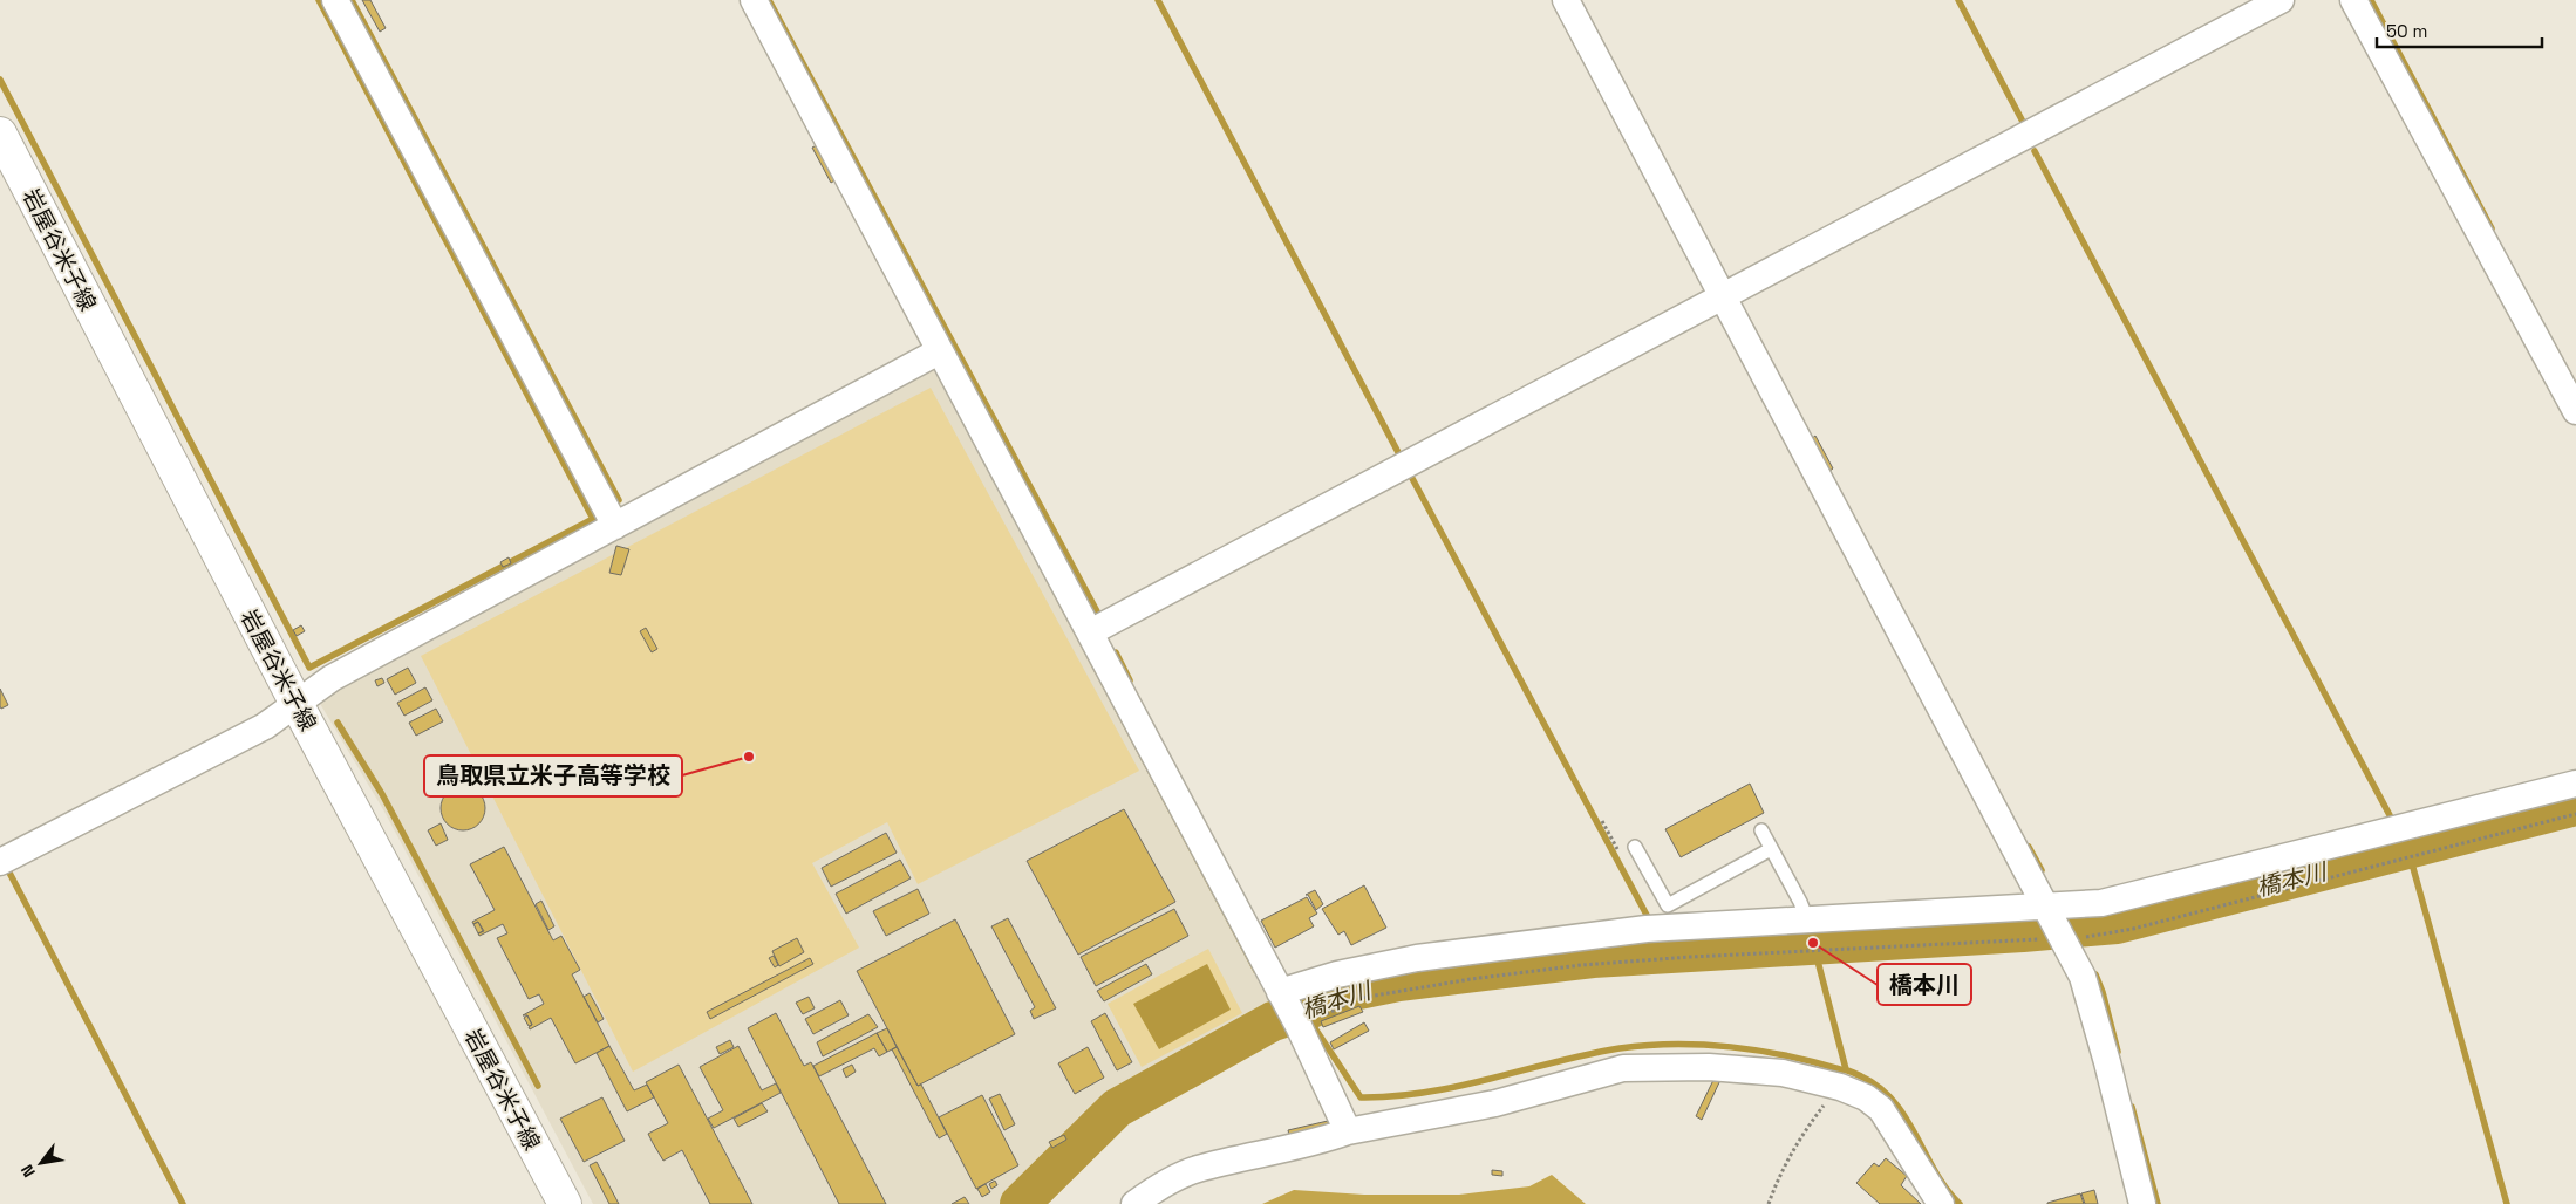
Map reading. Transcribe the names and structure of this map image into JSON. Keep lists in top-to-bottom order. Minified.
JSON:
{"streets":{"main road":["岩屋谷米子線"]},"water":["橋本川"],"places":["鳥取県立米子高等学校","橋本川"],"scale_bar":"50 m","north":"bottom left"}
